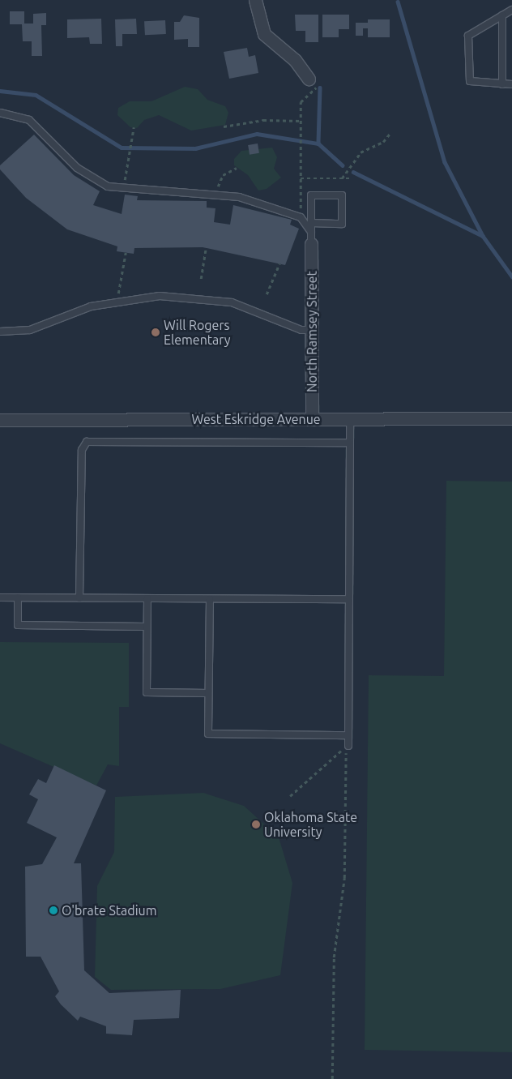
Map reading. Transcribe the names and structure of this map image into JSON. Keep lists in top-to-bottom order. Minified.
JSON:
{"streets":{"street":["North Ramsey Street","West Eskridge Avenue"]},"crossings":[["North Ramsey Street","West Eskridge Avenue"]],"places":["Will Rogers Elementary","Oklahoma State University","O'brate Stadium"]}
